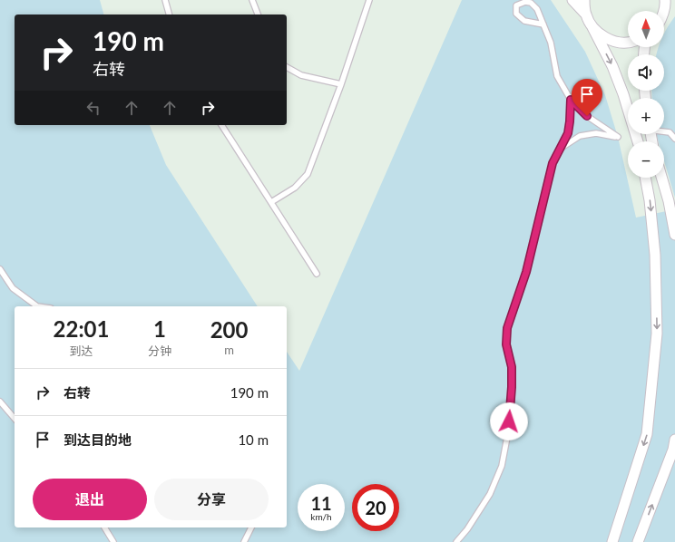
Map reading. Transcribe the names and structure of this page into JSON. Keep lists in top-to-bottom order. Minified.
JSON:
{"north":"top","page":{"map_buttons":["+","−"],"turn":["190 m","右转"],"eta":["22:01","到达","1","分钟","200","m"],"list":[{"name":"右转","value":"190 m"},{"name":"到达目的地","value":"10 m"}],"buttons":["退出","分享"],"speed":"11 km/h","limit":"20"}}
